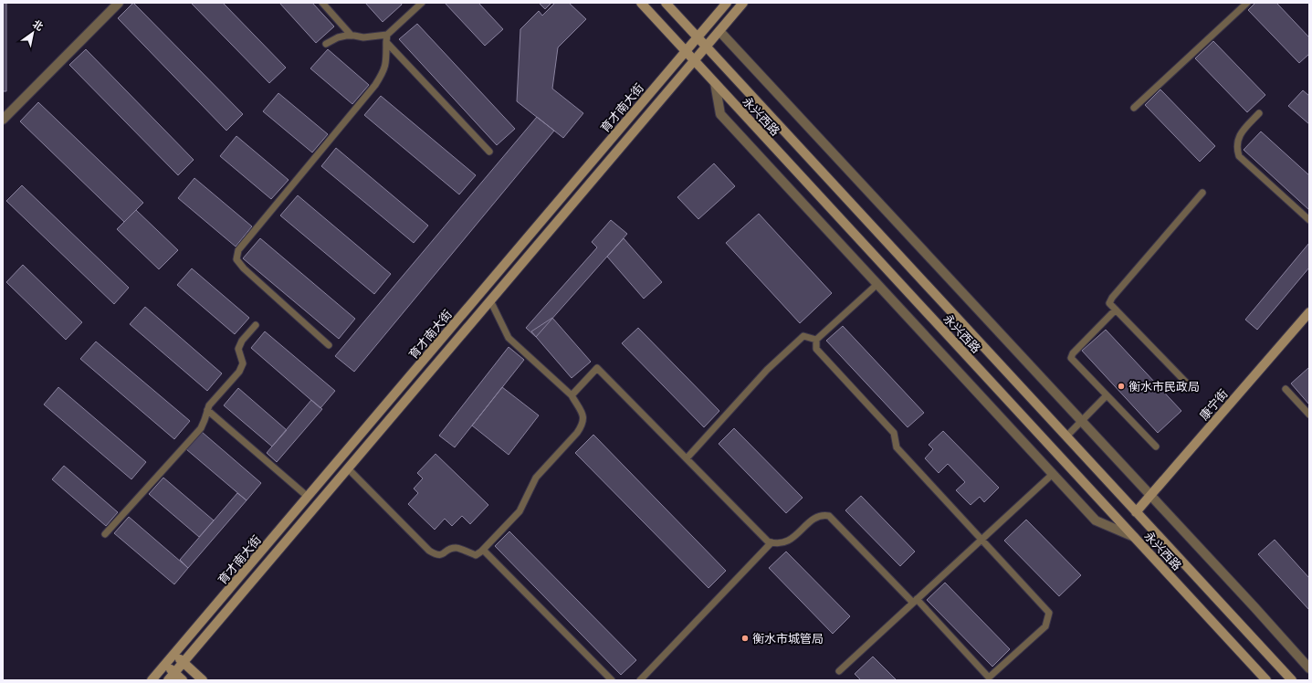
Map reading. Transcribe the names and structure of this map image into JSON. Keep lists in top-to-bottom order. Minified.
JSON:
{"streets":{"main road":["育才南大街","永兴西路","康宁街"]},"crossings":[["育才南大街","永兴西路"],["永兴西路","康宁街"]],"places":["衡水市民政局","衡水市城管局"],"north":"top right"}
